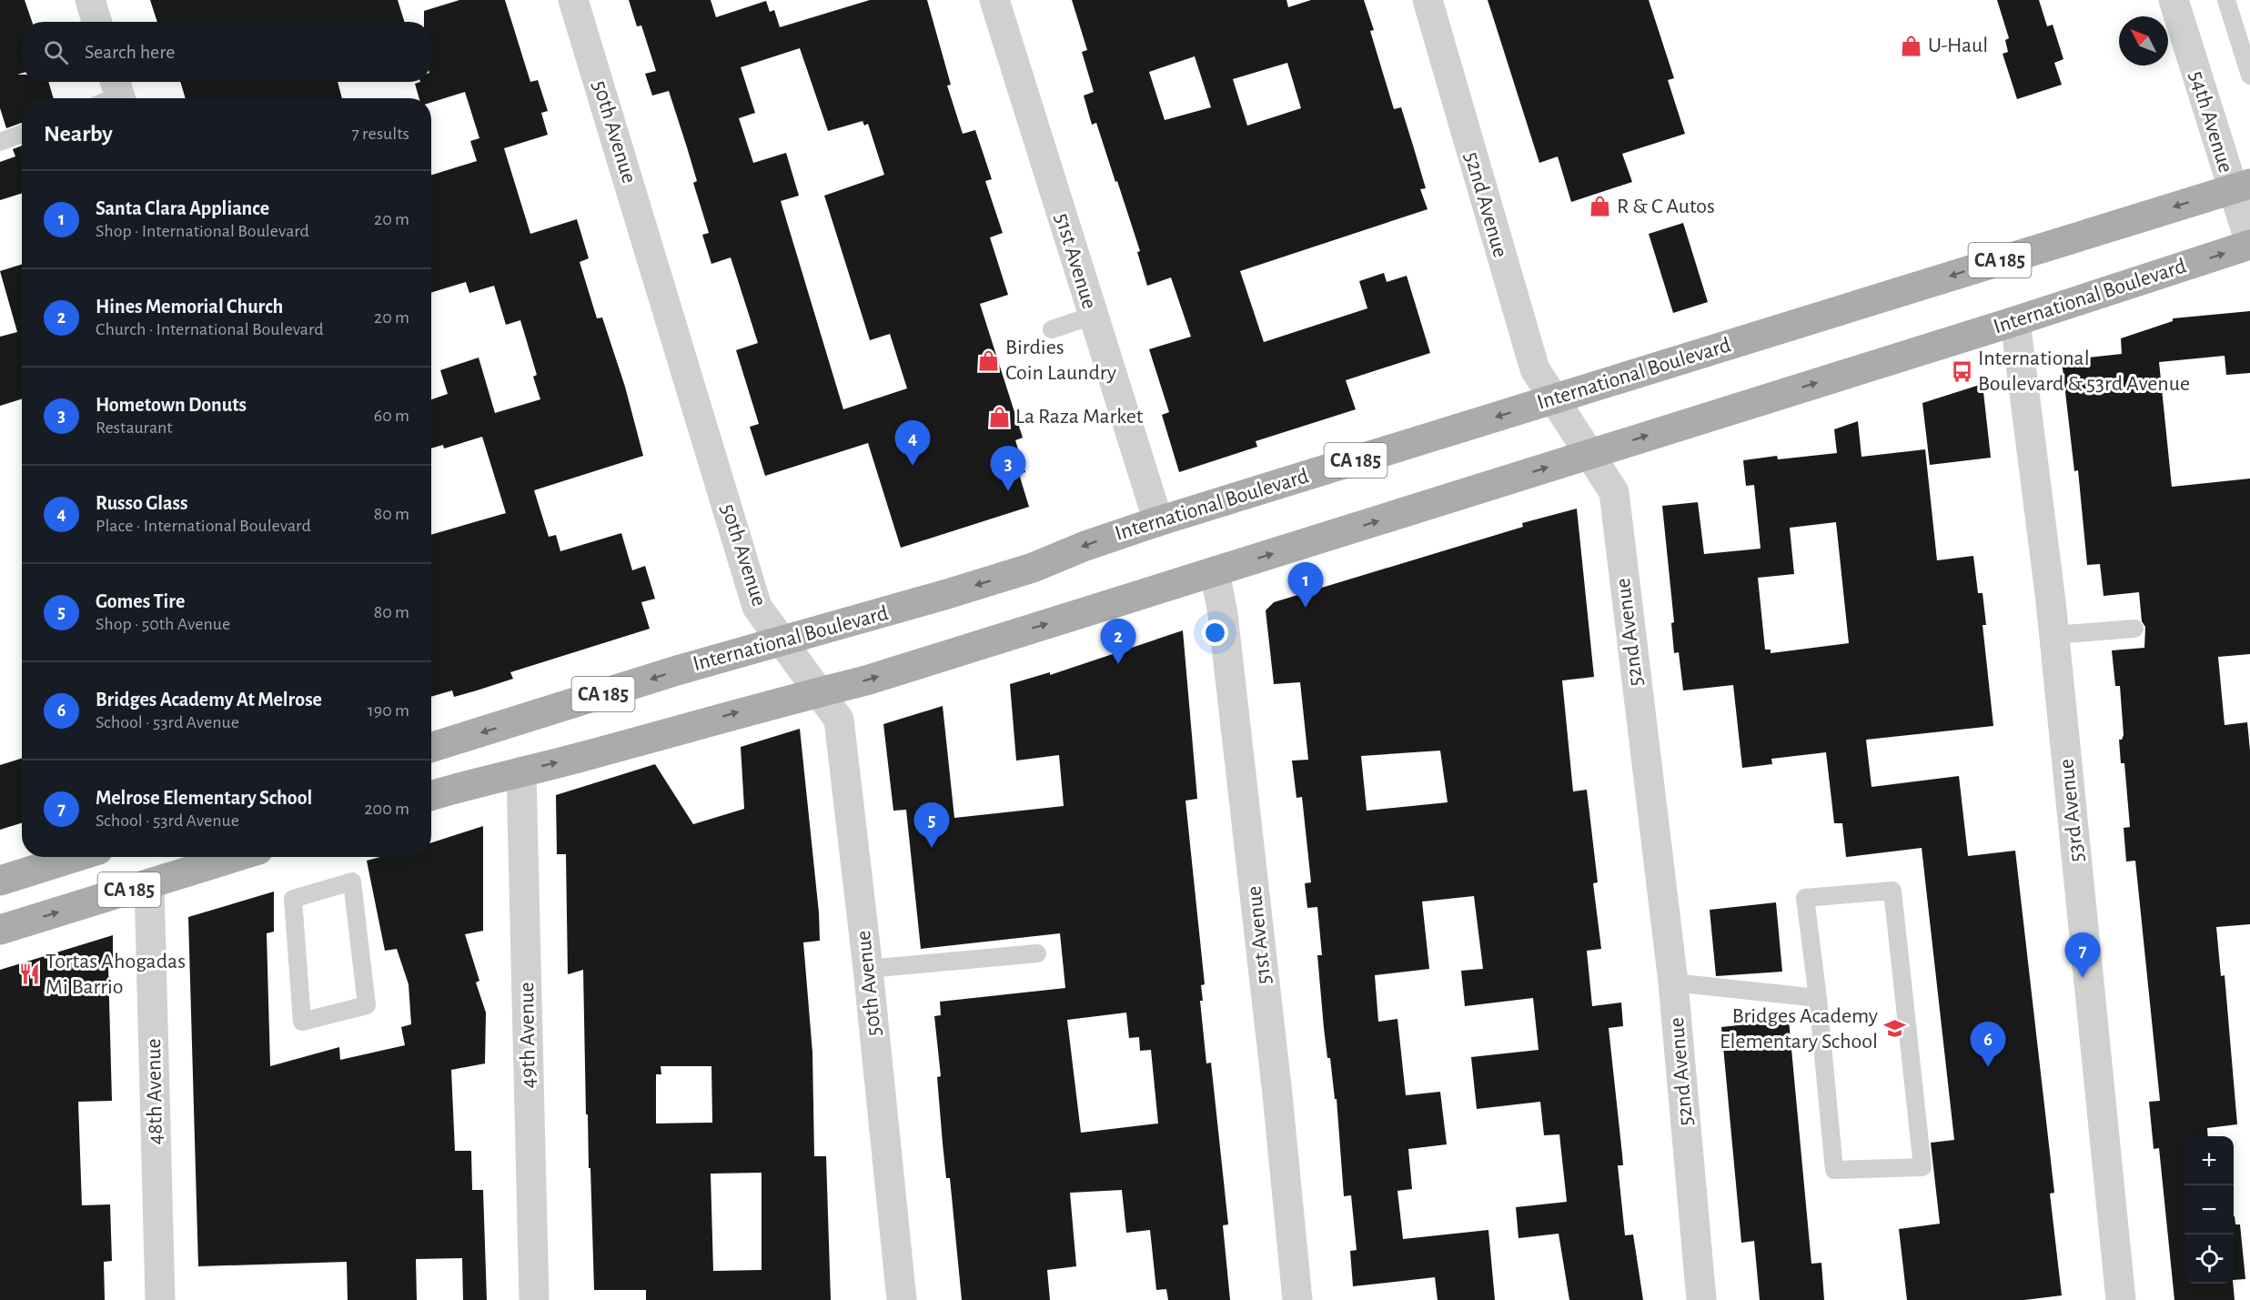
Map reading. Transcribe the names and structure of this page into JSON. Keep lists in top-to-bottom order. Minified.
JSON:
{"streets":{"main road":["CA 185","International Boulevard"],"street":["54th Avenue","50th Avenue","52nd Avenue","51st Avenue","53rd Avenue","49th Avenue","48th Avenue"]},"crossings":[["54th Avenue","International Boulevard"],["50th Avenue","International Boulevard"],["52nd Avenue","International Boulevard"],["CA 185","48th Avenue"],["51st Avenue","International Boulevard"],["International Boulevard","53rd Avenue"],["International Boulevard","49th Avenue"]],"places":{"shop":["U-Haul","R & C Autos","Birdies Coin Laundry","La Raza Market"],"bus stop":["International Boulevard & 53rd Avenue"],"restaurant":["Tortas Ahogadas Mi Barrio"],"school or university":["Bridges Academy Elementary School"]},"north":"top left","page":{"search":"Search here","heading":["Nearby","7 results"],"list":[{"mark":"1","name":"Santa Clara Appliance","note":"Shop · International Boulevard","value":"20 m"},{"mark":"2","name":"Hines Memorial Church","note":"Church · International Boulevard","value":"20 m"},{"mark":"3","name":"Hometown Donuts","note":"Restaurant","value":"60 m"},{"mark":"4","name":"Russo Glass","note":"Place · International Boulevard","value":"80 m"},{"mark":"5","name":"Gomes Tire","note":"Shop · 50th Avenue","value":"80 m"},{"mark":"6","name":"Bridges Academy At Melrose","note":"School · 53rd Avenue","value":"190 m"},{"mark":"7","name":"Melrose Elementary School","note":"School · 53rd Avenue","value":"200 m"}],"pins":["4","3","1","2","5","7","6"],"map_buttons":["+","−"]}}
